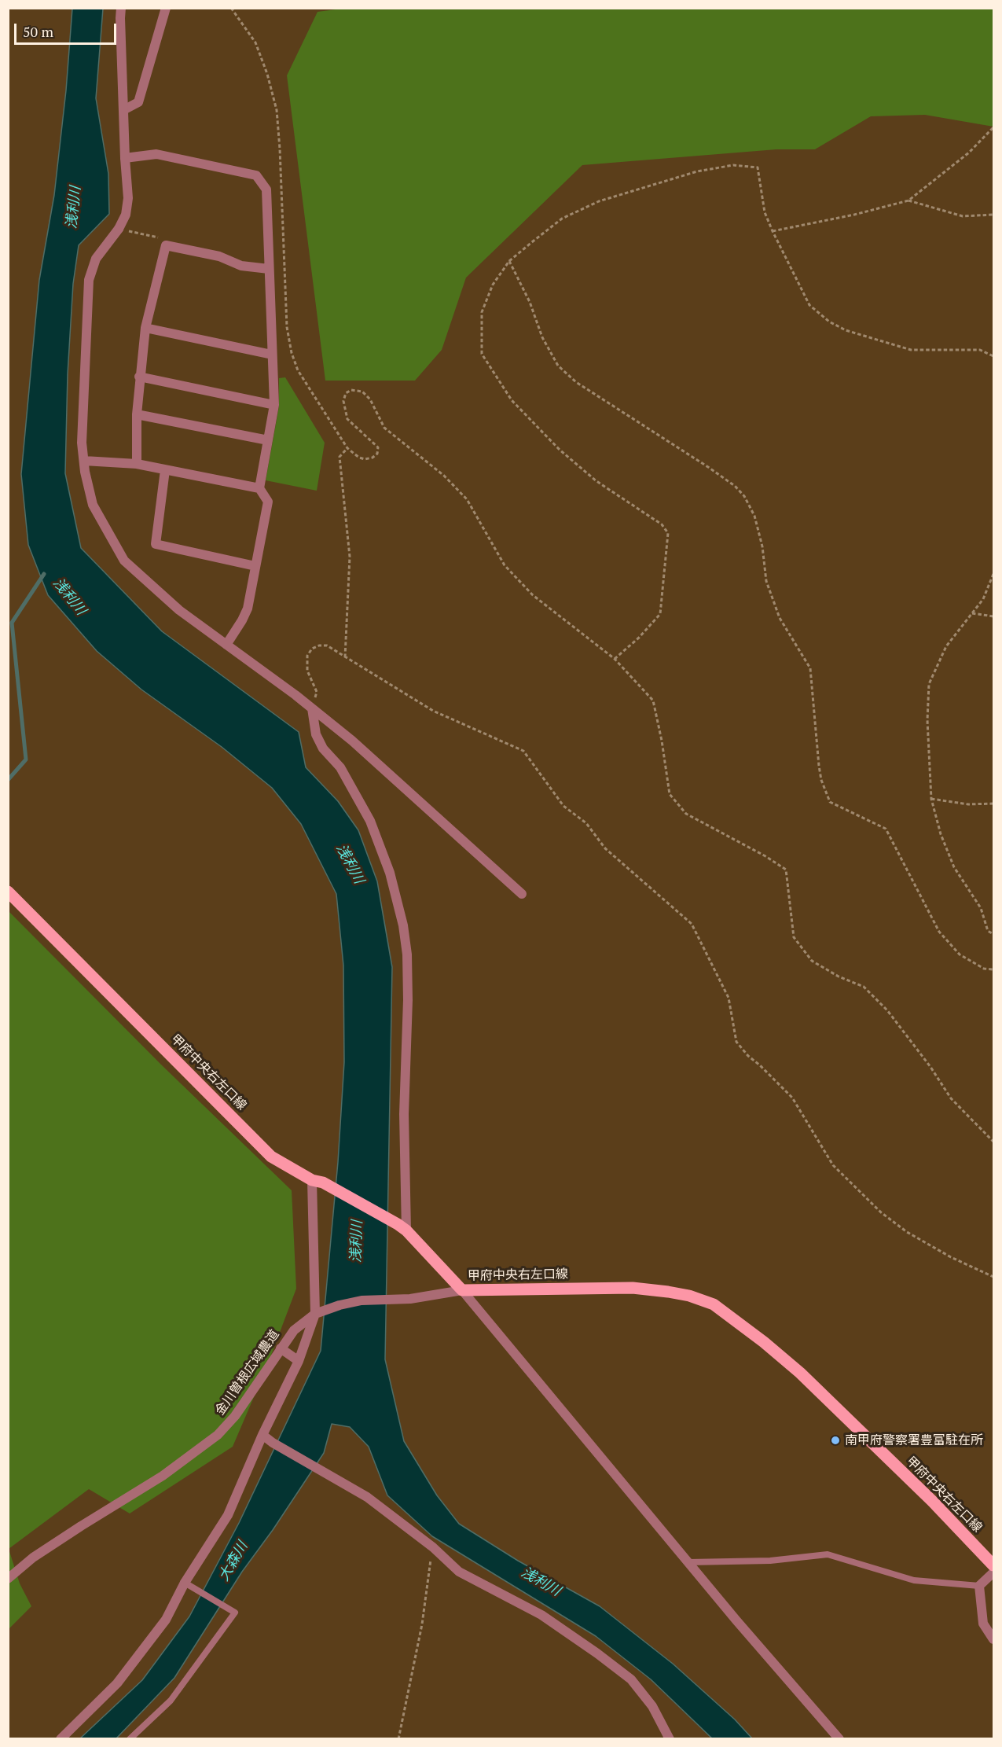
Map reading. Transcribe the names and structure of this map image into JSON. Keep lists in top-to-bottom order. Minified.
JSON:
{"streets":{"main road":["甲府中央右左口線"],"street":["金川曽根広域農道"]},"crossings":[["甲府中央右左口線","金川曽根広域農道"]],"water":["浅利川","大森川"],"places":["南甲府警察署豊富駐在所"],"scale_bar":"50 m"}
